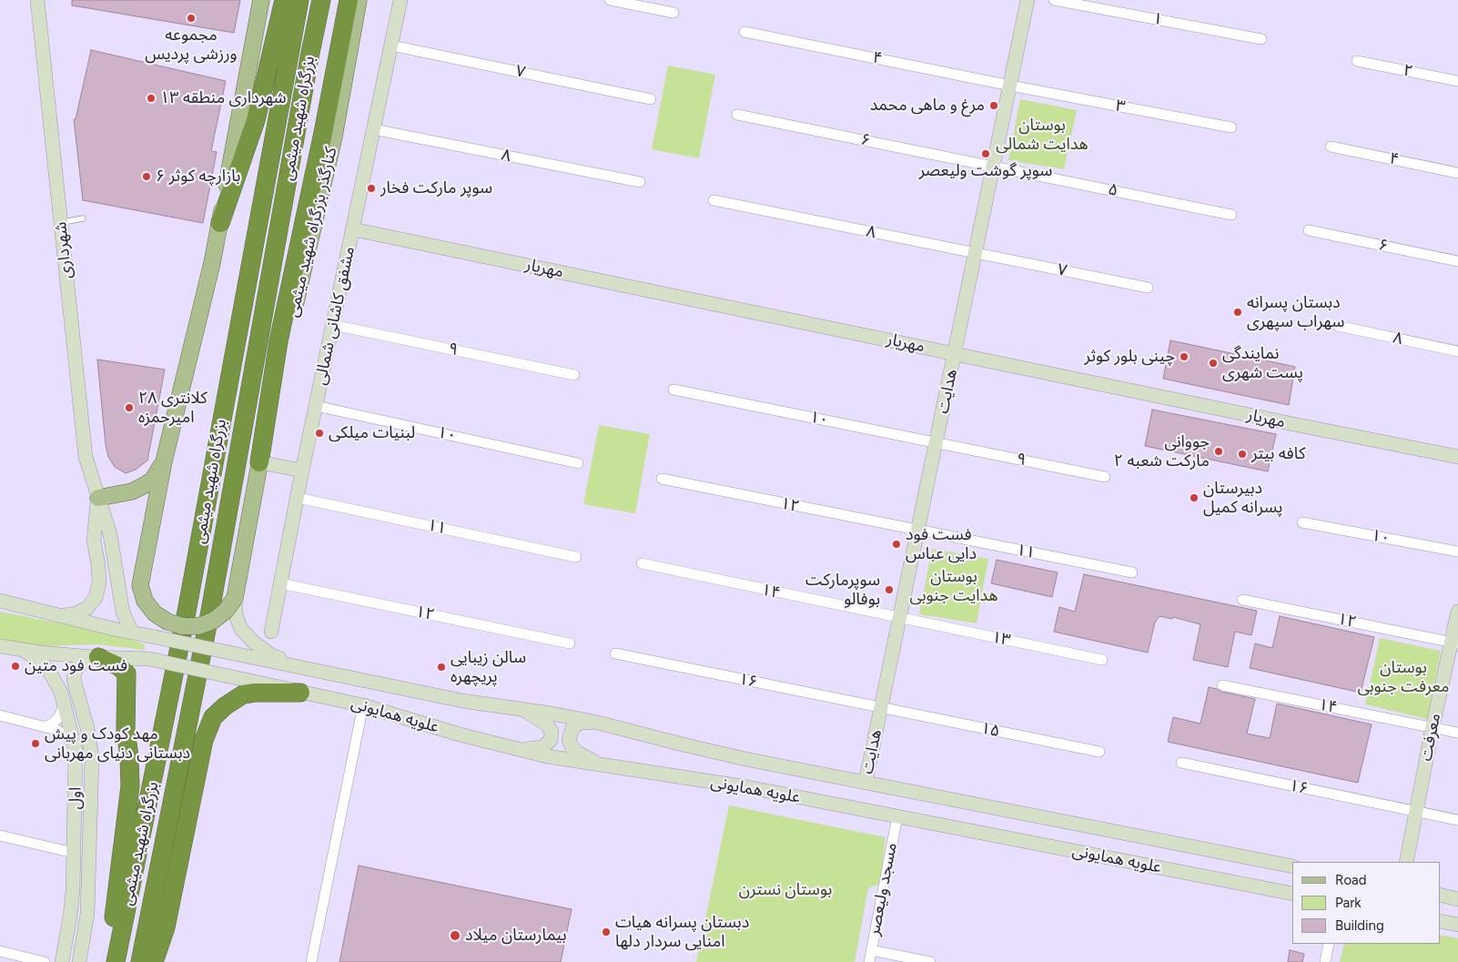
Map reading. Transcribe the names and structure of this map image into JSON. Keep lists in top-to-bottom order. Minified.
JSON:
{"streets":{"highway":["بزرگراه شهید میثمی"],"main road":["کنارگذر بزرگراه شهید میثمی"],"street":["۱","۴","۲","۷","۳","۶","۸","۵","شهرداری","مهریار","مشفق کاشانی شمالی","۹","هدایت","۱۰","۱۲","۱۱","۱۴","۱۳","۱۶","علویه همایونی","۱۵","معرفت","اول","مسجد ولیعصر"]},"crossings":[["۴","۳"],["۴","هدایت"],["۷","۸"],["۷","مشفق کاشانی شمالی"],["۷","هدایت"],["۳","هدایت"],["۶","۵"],["۶","هدایت"],["۸","مشفق کاشانی شمالی"],["۸","هدایت"],["۵","هدایت"],["شهرداری","علویه همایونی"],["مهریار","مشفق کاشانی شمالی"],["مهریار","هدایت"],["مشفق کاشانی شمالی","۹"],["مشفق کاشانی شمالی","۱۰"],["مشفق کاشانی شمالی","۱۲"],["مشفق کاشانی شمالی","۱۱"],["۹","هدایت"],["۹","۱۰"],["هدایت","۱۰"],["هدایت","۱۲"],["هدایت","۱۱"],["هدایت","۱۴"],["هدایت","۱۳"],["هدایت","۱۶"],["هدایت","علویه همایونی"],["هدایت","۱۵"],["۱۲","۱۱"],["۱۲","معرفت"],["۱۴","۱۳"],["۱۴","معرفت"],["۱۶","۱۵"],["۱۶","معرفت"],["علویه همایونی","اول"],["علویه همایونی","مسجد ولیعصر"]],"parks":["بوستان هدایت شمالی","بوستان هدایت جنوبی","بوستان معرفت جنوبی","بوستان نسترن"],"places":["مجموعه ورزشی پردیس","شهرداری منطقه ۱۳","مرغ و ماهی محمد","سوپر گوشت ولیعصر","بازارچه کوثر ۶","سوپر مارکت فخار","دبستان پسرانه سهراب سپهری","چینی بلور کوثر","نمایندگی پست شهری","کلانتری ۲۸ امیرحمزه","لبنیات میلکی","جووانی مارکت شعبه ۲","کافه بیتر","دبیرستان پسرانه کمیل","فست فود دایی عباس","سوپرمارکت بوفالو","فست فود متین","سالن زیبایی پریچهره","مهد کودک و پیش دبستانی دنیای‌ مهربانی","دبستان پسرانه هیات امنایی سردار دلها","بیمارستان میلاد"],"legend":["Road","Park","Building"]}
